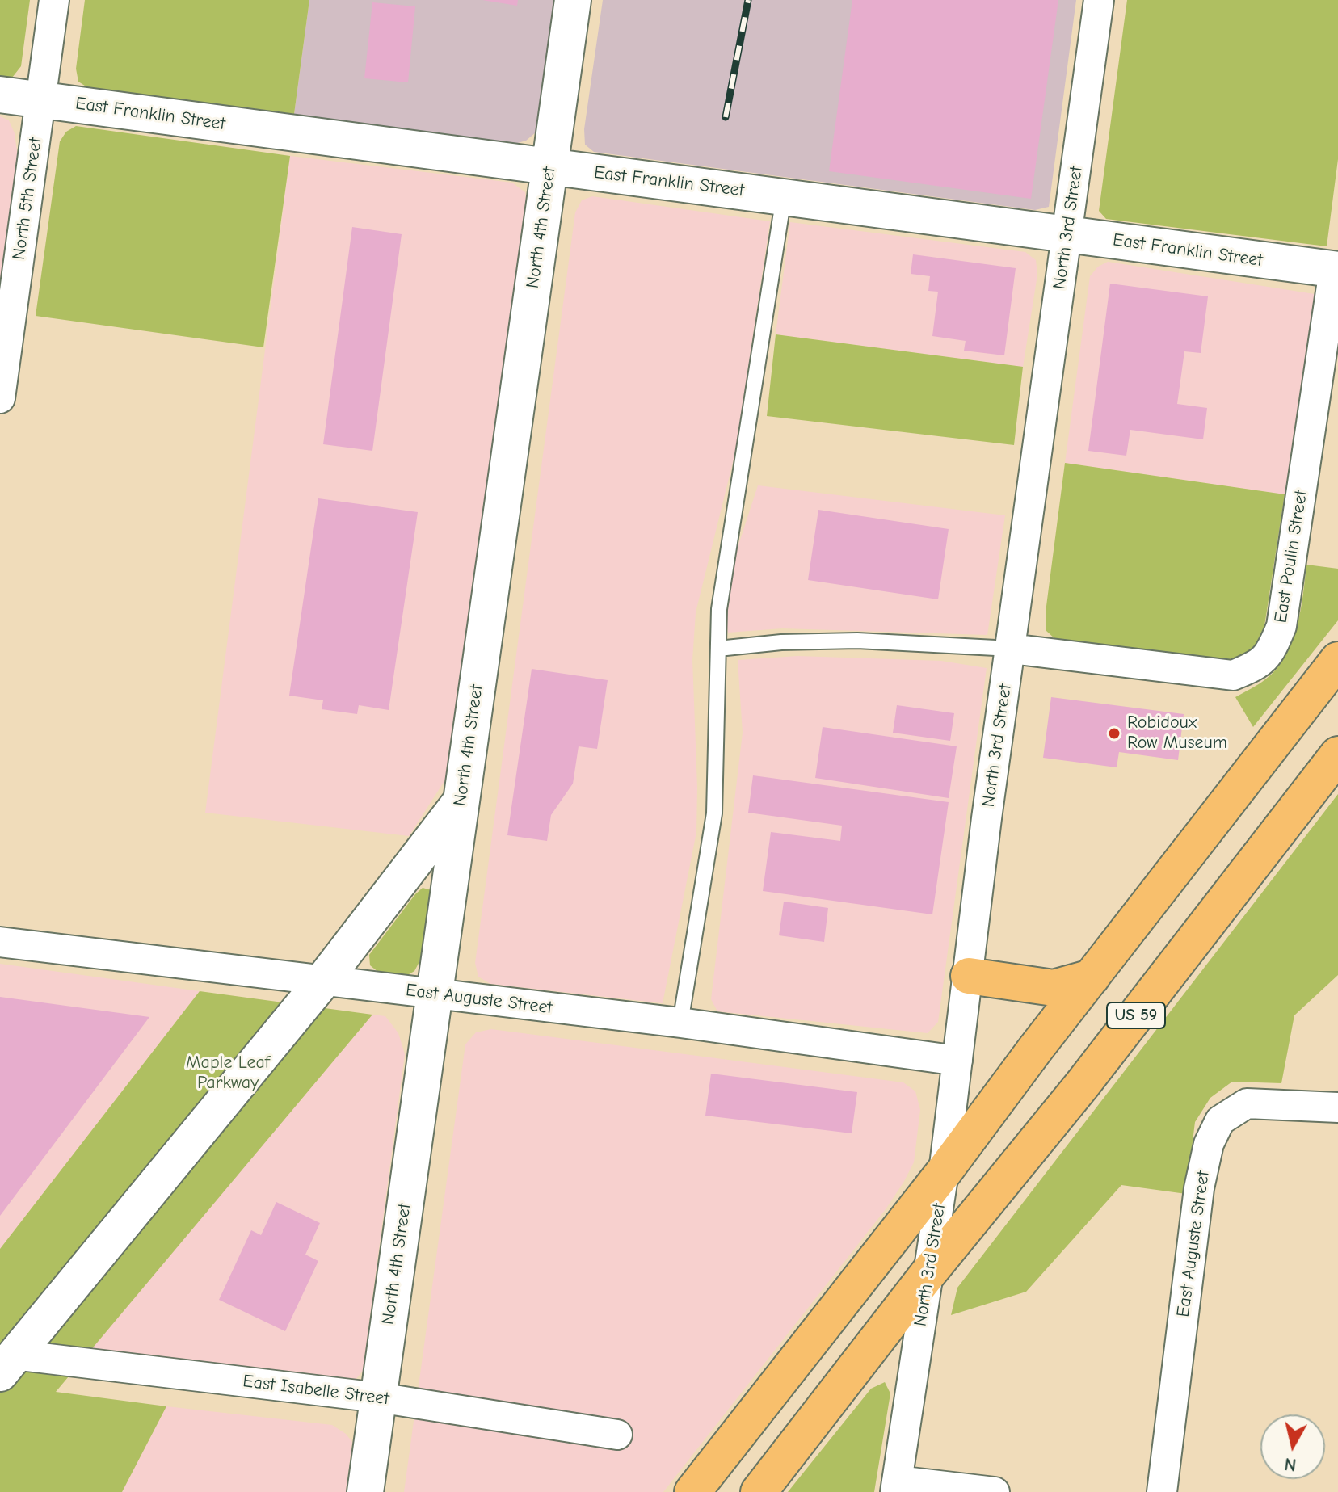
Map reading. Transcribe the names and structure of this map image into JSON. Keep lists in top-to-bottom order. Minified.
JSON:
{"streets":{"main road":["US 59"],"street":["East Franklin Street","North 5th Street","North 4th Street","North 3rd Street","East Poulin Street","East Auguste Street","East Isabelle Street"]},"crossings":[["East Franklin Street","North 5th Street"],["East Franklin Street","North 4th Street"],["East Franklin Street","North 3rd Street"],["East Franklin Street","East Poulin Street"],["North 4th Street","East Auguste Street"],["North 4th Street","East Isabelle Street"],["North 3rd Street","East Poulin Street"],["North 3rd Street","East Auguste Street"],["North 3rd Street","US 59"]],"parks":["Maple Leaf Parkway"],"places":["Robidoux Row Museum"],"north":"bottom"}
